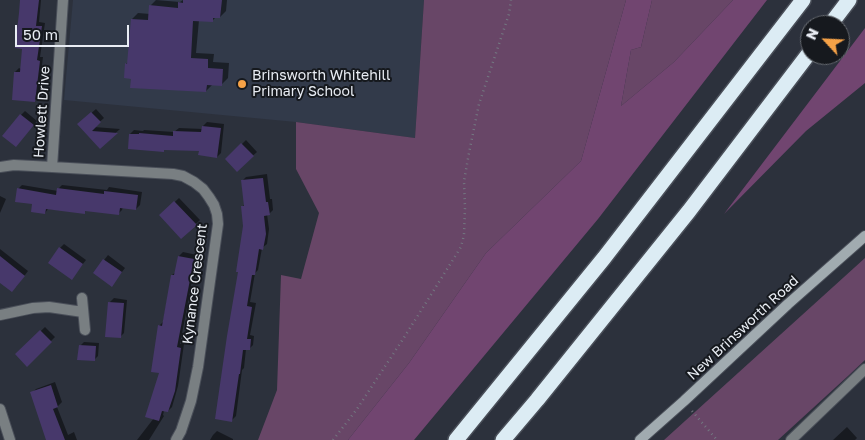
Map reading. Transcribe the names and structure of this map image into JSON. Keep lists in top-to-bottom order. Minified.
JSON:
{"streets":{"main road":["New Brinsworth Road"],"street":["Howlett Drive","Kynance Crescent"]},"crossings":[["Howlett Drive","Kynance Crescent"]],"places":["Brinsworth Whitehill Primary School"],"scale_bar":"50 m","north":"top left"}
